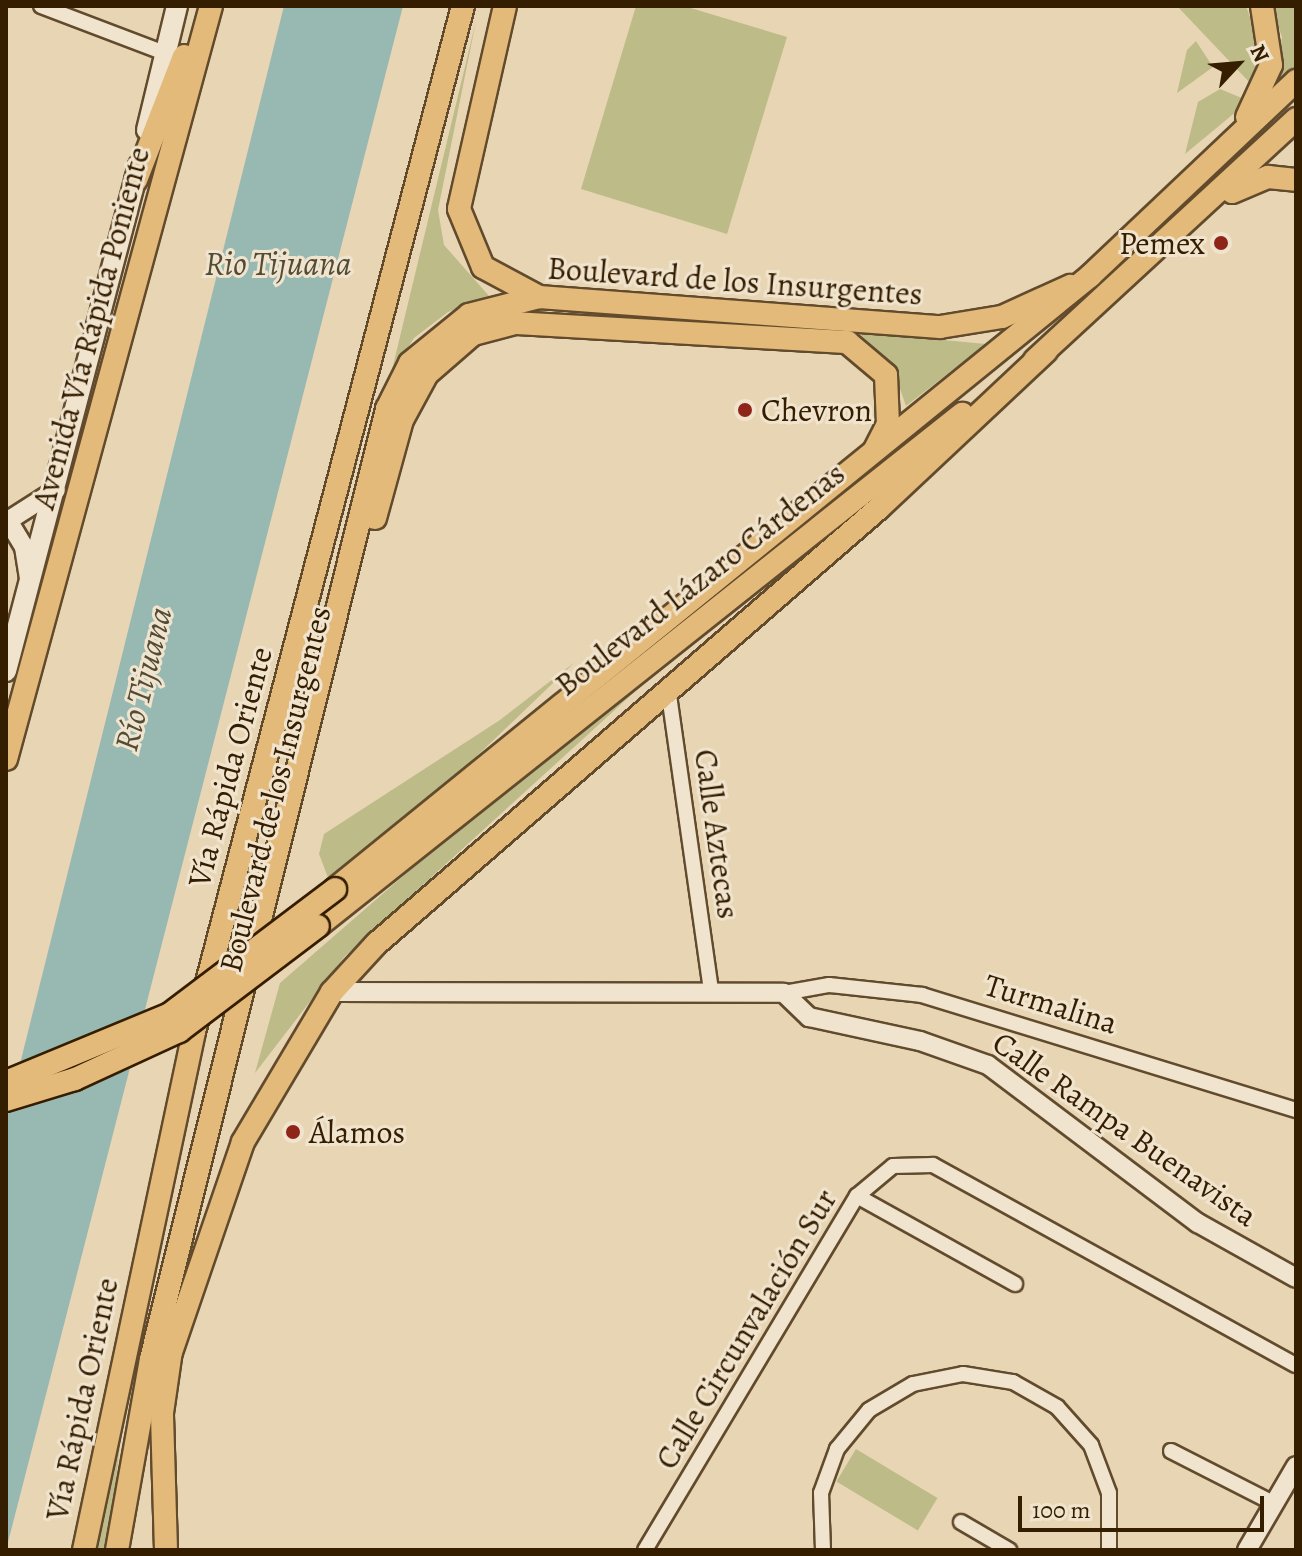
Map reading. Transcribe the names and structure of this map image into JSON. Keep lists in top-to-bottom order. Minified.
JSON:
{"streets":{"main road":["Boulevard de los Insurgentes","Avenida Vía Rápida Poniente","Boulevard Lázaro Cárdenas","Vía Rápida Oriente"],"street":["Calle Aztecas","Turmalina","Calle Rampa Buenavista","Calle Circunvalación Sur"]},"crossings":[["Boulevard de los Insurgentes","Boulevard Lázaro Cárdenas"],["Turmalina","Calle Rampa Buenavista"]],"water":["Rio Tijuana","Río Tijuana"],"places":["Pemex","Chevron","Álamos"],"scale_bar":"100 m","north":"top right"}
